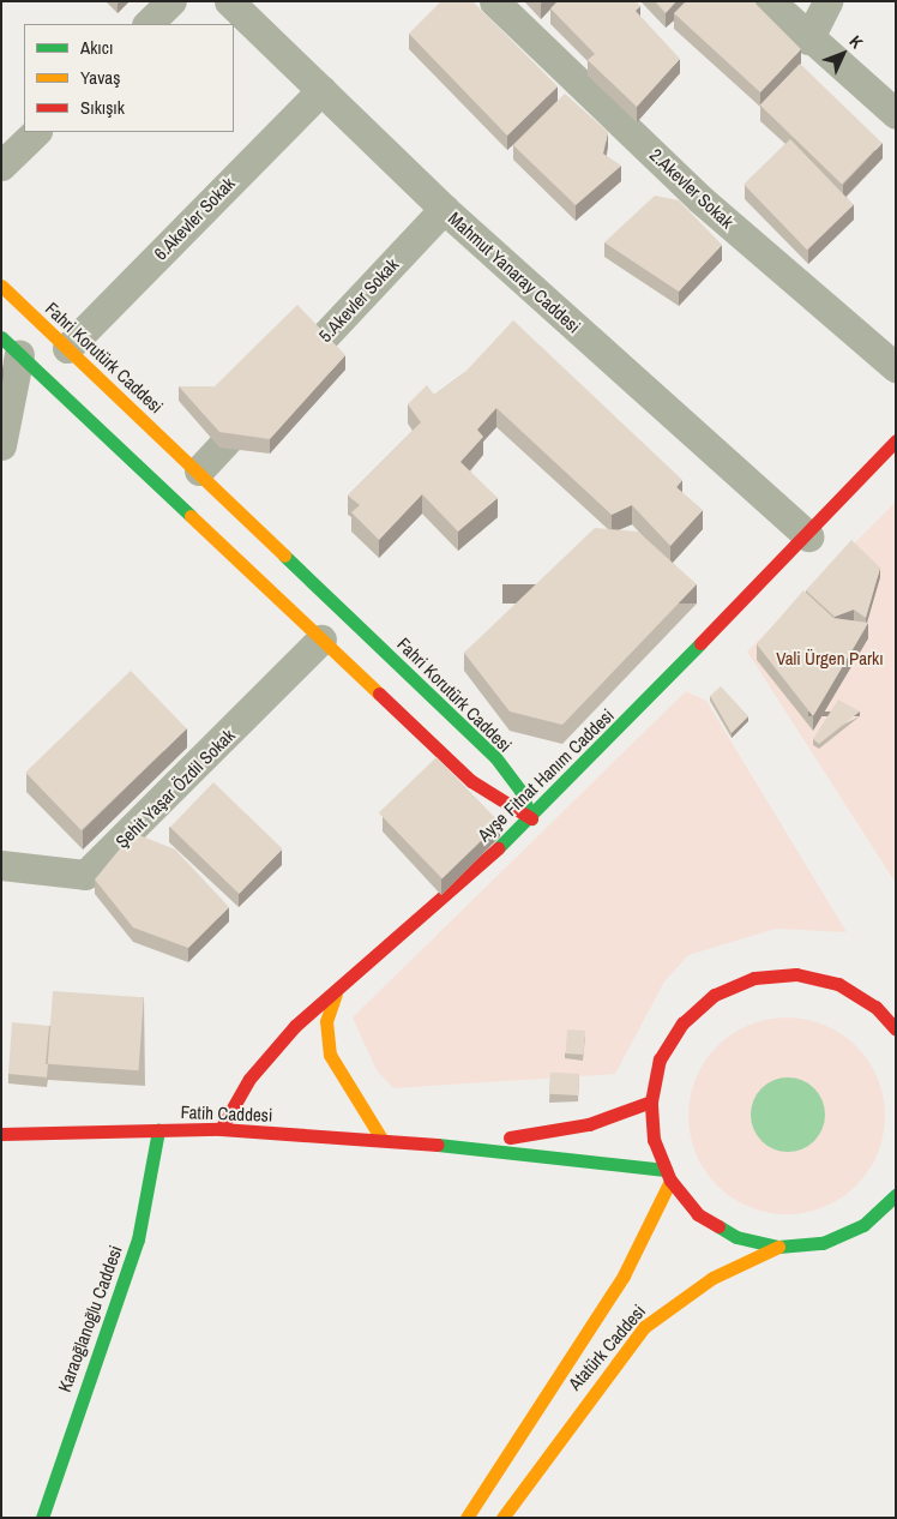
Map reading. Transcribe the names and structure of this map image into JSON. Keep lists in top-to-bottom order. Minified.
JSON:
{"streets":{"street":["2.Akevler Sokak","6.Akevler Sokak","Mahmut Yanaray Caddesi","5.Akevler Sokak","Fahri Korutürk Caddesi","Ayşe Fitnat Hanım Caddesi","Şehit Yaşar Özdil Sokak","Fatih Caddesi","Karaoğlanoğlu Caddesi","Atatürk Caddesi"]},"crossings":[["6.Akevler Sokak","Mahmut Yanaray Caddesi"],["6.Akevler Sokak","Fahri Korutürk Caddesi"],["Mahmut Yanaray Caddesi","5.Akevler Sokak"],["Mahmut Yanaray Caddesi","Ayşe Fitnat Hanım Caddesi"],["5.Akevler Sokak","Fahri Korutürk Caddesi"],["Fahri Korutürk Caddesi","Ayşe Fitnat Hanım Caddesi"],["Ayşe Fitnat Hanım Caddesi","Fatih Caddesi"],["Fatih Caddesi","Karaoğlanoğlu Caddesi"],["Fatih Caddesi","Atatürk Caddesi"]],"parks":["Vali Ürgen Parkı"],"legend":["Akıcı","Yavaş","Sıkışık"],"north":"top right"}
